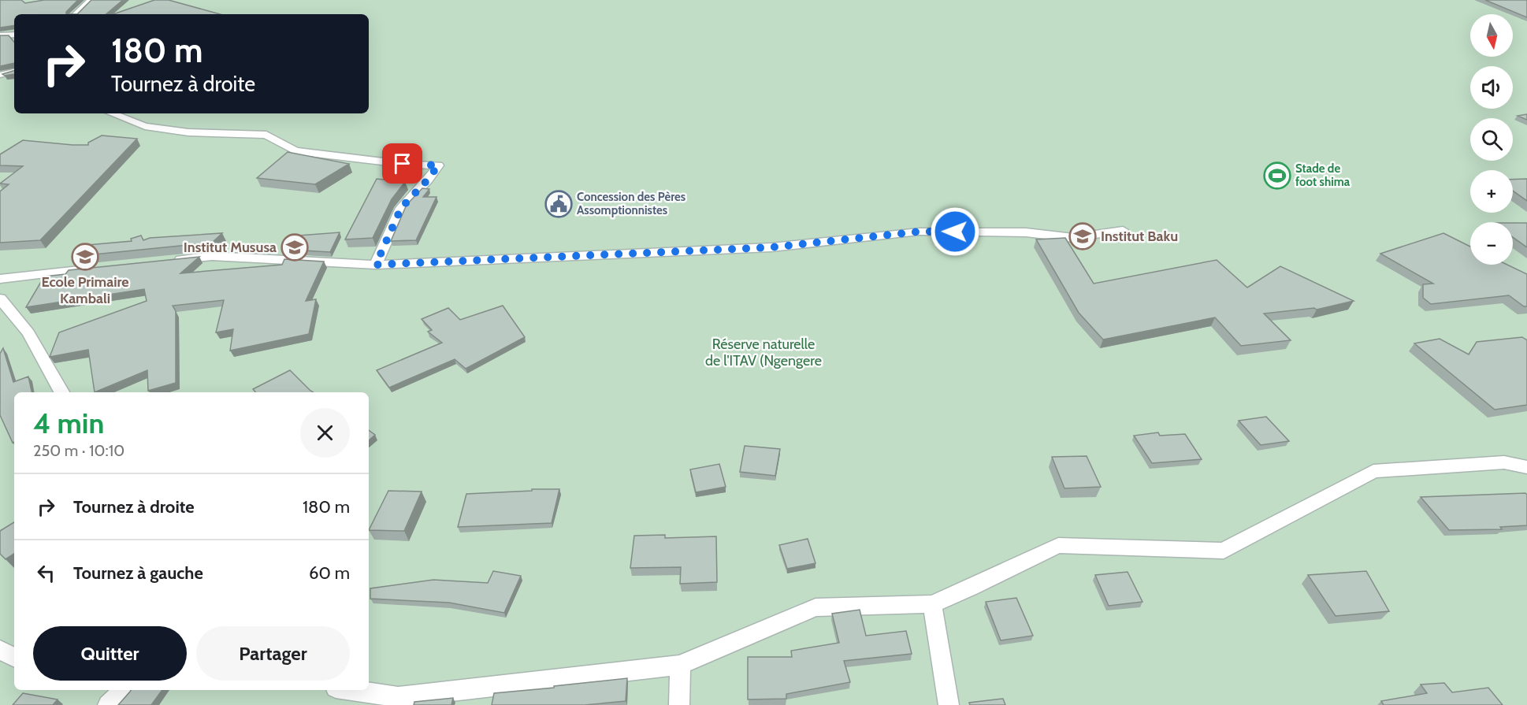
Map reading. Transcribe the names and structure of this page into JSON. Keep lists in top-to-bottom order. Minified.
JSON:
{"parks":["Réserve naturelle de l'ITAV (Ngengere"],"places":{"sports":["Stade de foot shima"],"public building":["Concession des Pères Assomptionnistes"],"school or university":["Institut Baku","Institut Mususa","Ecole Primaire Kambali"]},"north":"bottom","page":{"map_buttons":["+","−"],"turn":["180 m","Tournez à droite"],"heading":["4 min","250 m · 10:10"],"list":[{"name":"Tournez à droite","value":"180 m"},{"name":"Tournez à gauche","value":"60 m"}],"buttons":["Quitter","Partager"]}}
